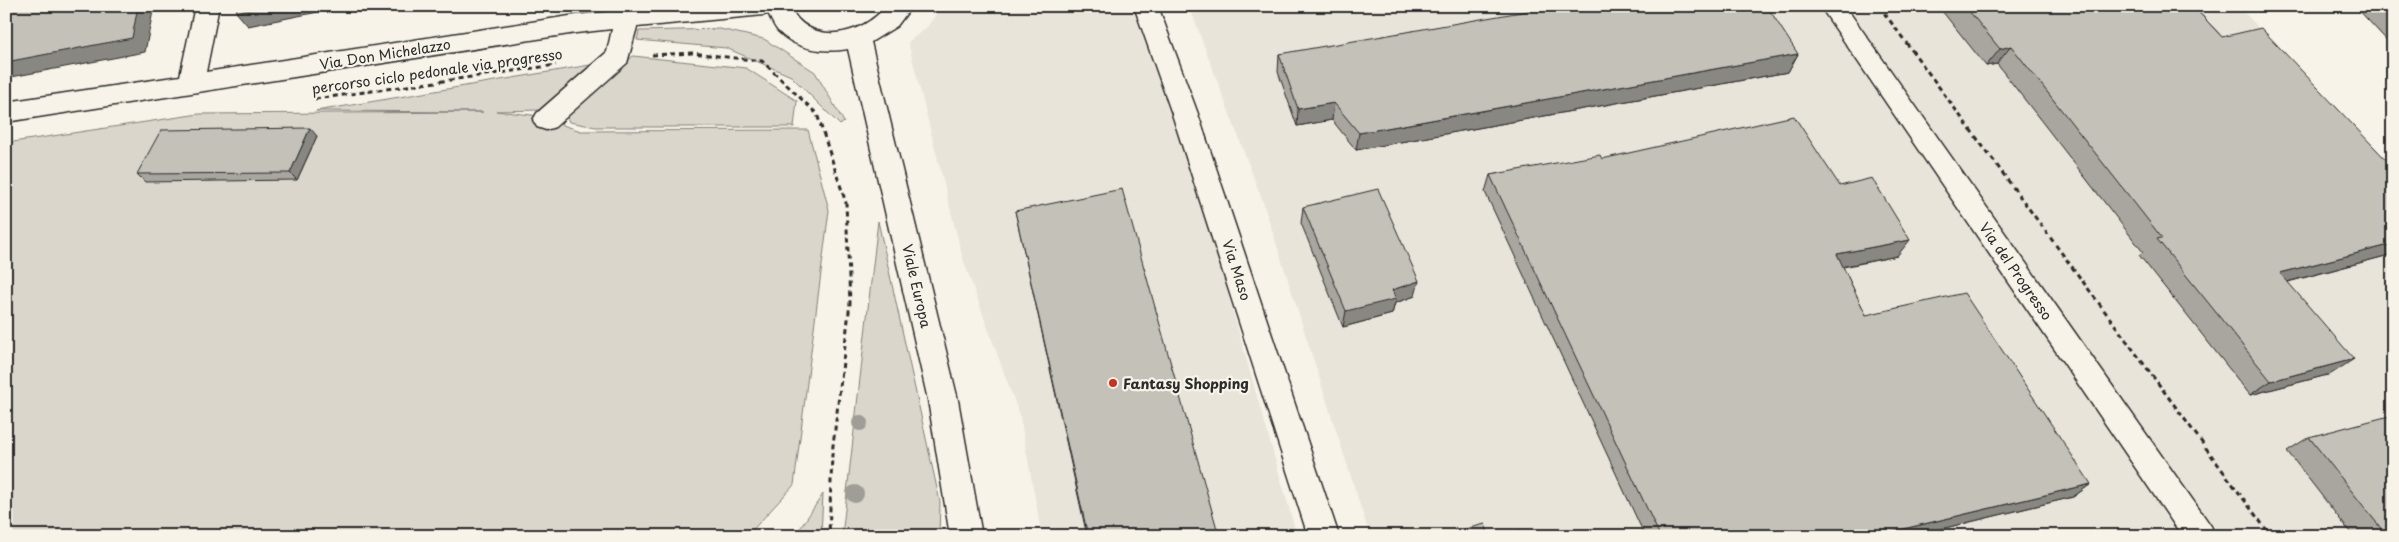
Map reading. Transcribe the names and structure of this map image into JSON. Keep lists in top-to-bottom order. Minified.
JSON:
{"streets":{"street":["Via Don Michelazzo","Via Maso","Via del Progresso","Viale Europa"],"path":["percorso ciclo pedonale via progresso"]},"places":["Fantasy Shopping"]}
